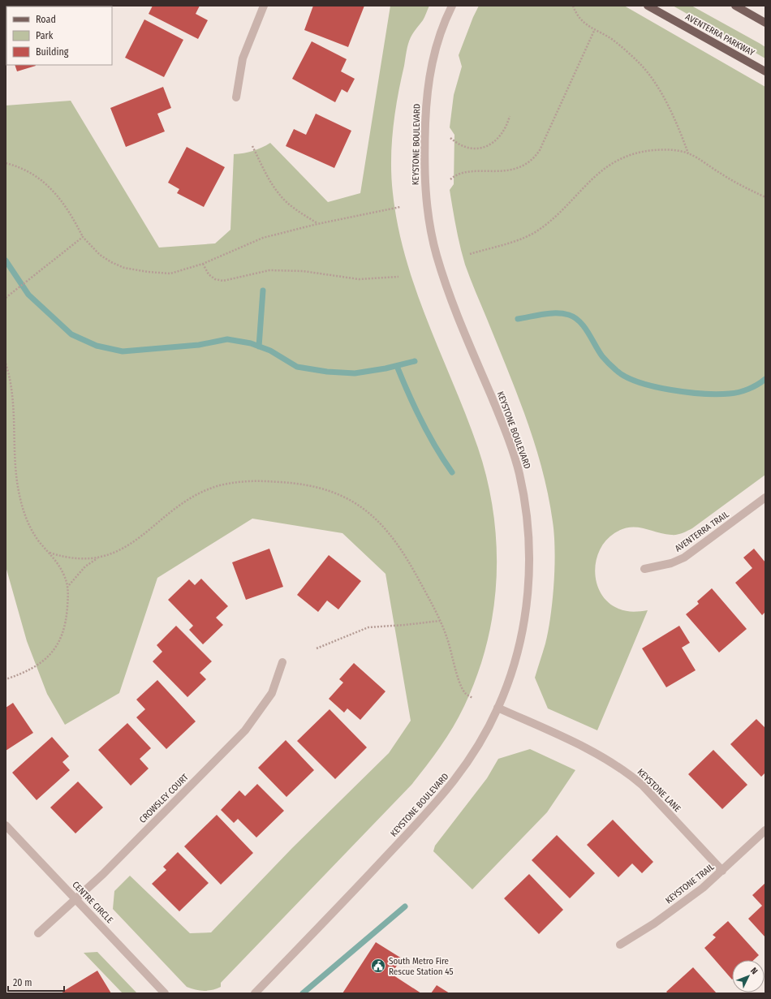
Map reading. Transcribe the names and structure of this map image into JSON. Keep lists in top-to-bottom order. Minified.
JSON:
{"streets":{"main road":["AVENTERRA PARKWAY"],"street":["KEYSTONE BOULEVARD","AVENTERRA TRAIL","KEYSTONE LANE","CROWSLEY COURT","KEYSTONE TRAIL","CENTRE CIRCLE"]},"crossings":[["KEYSTONE BOULEVARD","KEYSTONE LANE"],["KEYSTONE LANE","KEYSTONE TRAIL"],["CROWSLEY COURT","CENTRE CIRCLE"]],"places":{"public building":["South Metro Fire Rescue Station 45"]},"legend":["Road","Park","Building"],"scale_bar":"20 m","north":"top right"}
